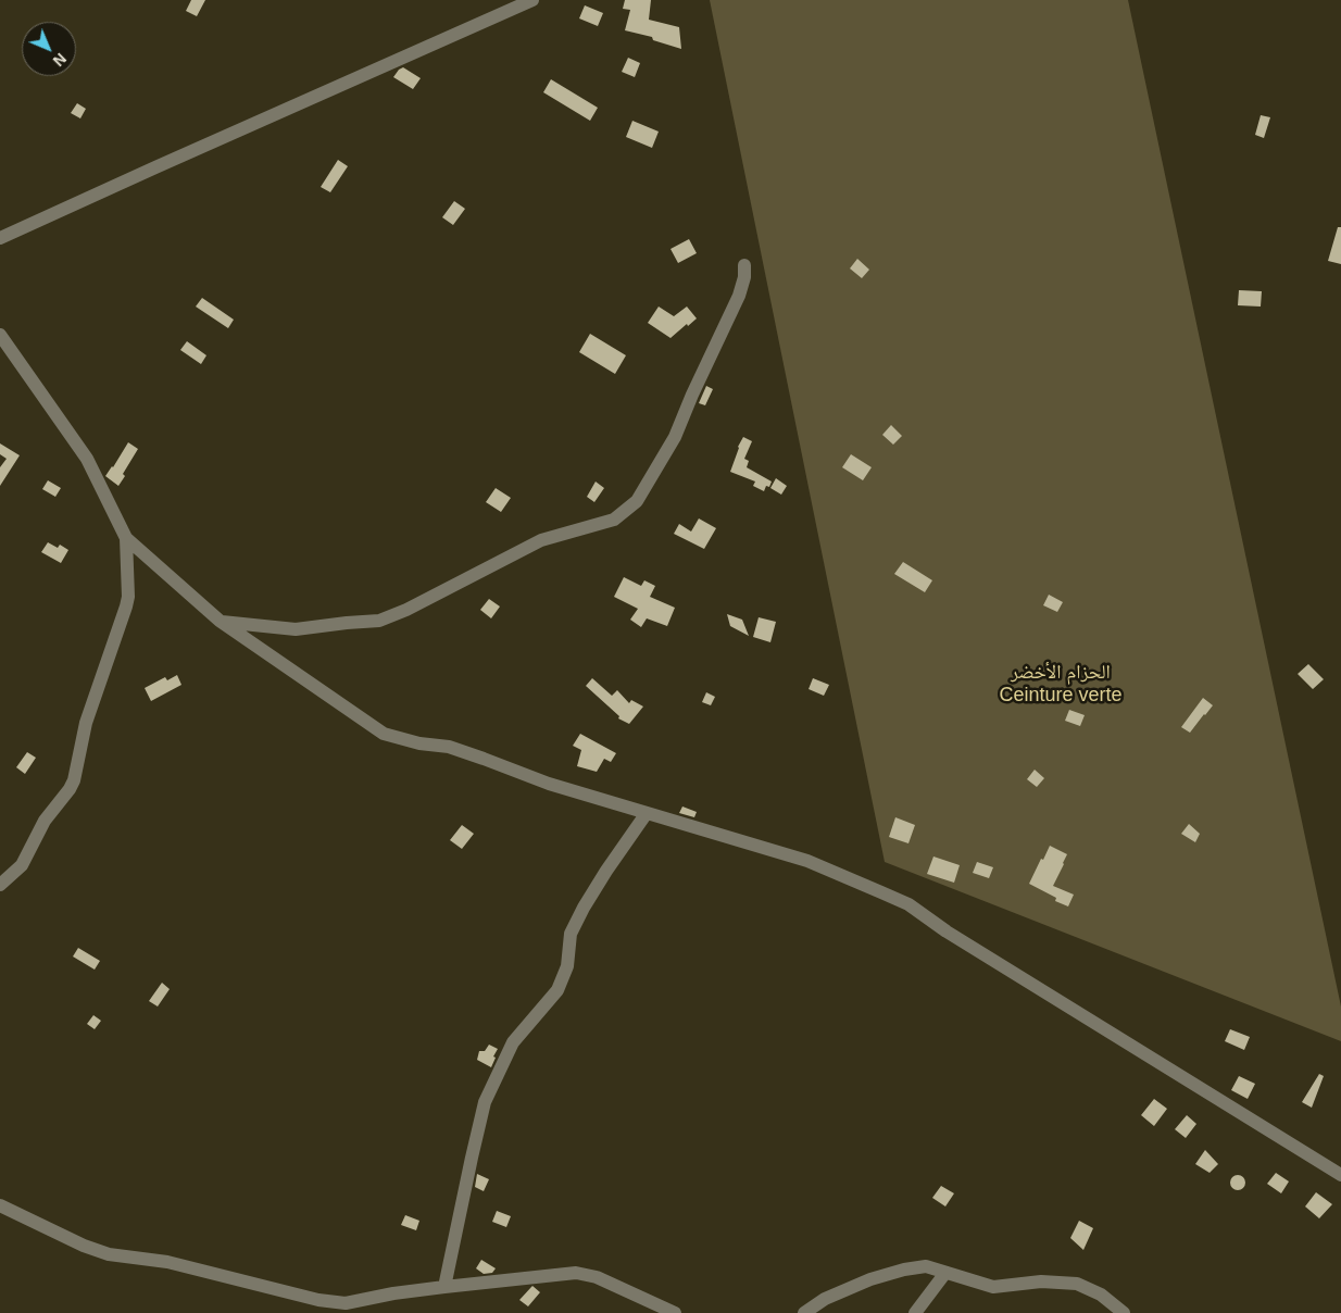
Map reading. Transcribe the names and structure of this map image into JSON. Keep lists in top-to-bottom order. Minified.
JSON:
{"parks":["الحزام الأخضر Ceinture verte"],"north":"bottom right"}
